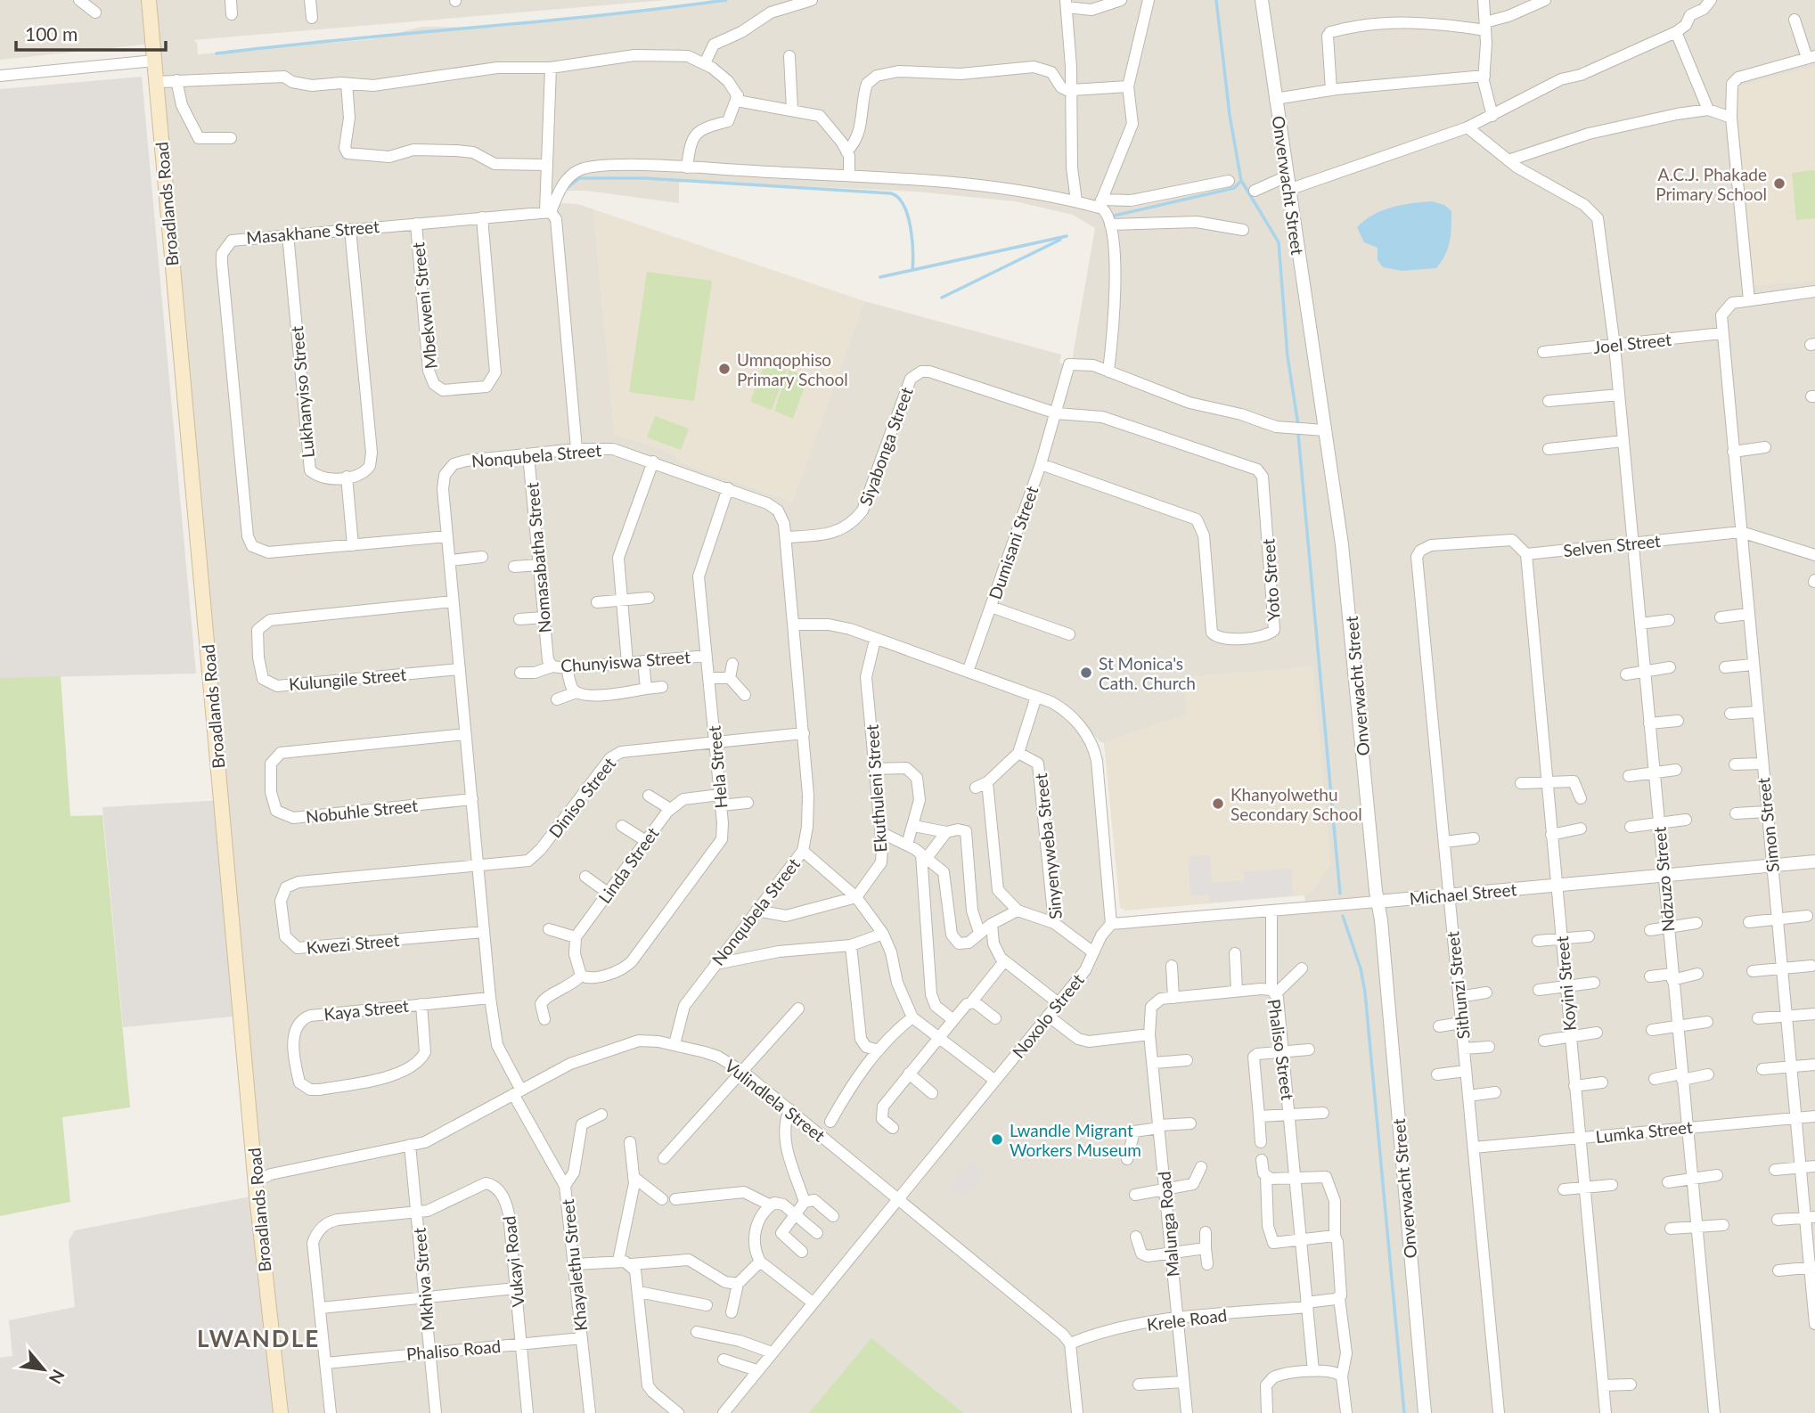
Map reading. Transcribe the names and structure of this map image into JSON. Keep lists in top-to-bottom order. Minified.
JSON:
{"streets":{"main road":["Broadlands Road"],"street":["Onverwacht Street","Masakhane Street","Mbekweni Street","Joel Street","Lukhanyiso Street","Siyabonga Street","Nonqubela Street","Dumisani Street","Selven Street","Nomasabatha Street","Yoto Street","Chunyiswa Street","Kulungile Street","Hela Street","Ekuthuleni Street","Diniso Street","Nobuhle Street","Simon Street","Sinyenyweba Street","Linda Street","Ndzuzo Street","Michael Street","Kwezi Street","Koyini Street","Sithunzi Street","Kaya Street","Noxolo Street","Phaliso Street","Vulindlela Street","Lumka Street","Malunga Road","Vukayi Road","Khayalethu Street","Mkhiva Street","Krele Road","Phaliso Road"]},"crossings":[["Onverwacht Street","Michael Street"],["Broadlands Road","Vulindlela Street"],["Masakhane Street","Mbekweni Street"],["Masakhane Street","Lukhanyiso Street"],["Masakhane Street","Nonqubela Street"],["Joel Street","Simon Street"],["Joel Street","Ndzuzo Street"],["Siyabonga Street","Nonqubela Street"],["Siyabonga Street","Dumisani Street"],["Siyabonga Street","Yoto Street"],["Nonqubela Street","Nomasabatha Street"],["Nonqubela Street","Kulungile Street"],["Nonqubela Street","Hela Street"],["Nonqubela Street","Diniso Street"],["Nonqubela Street","Nobuhle Street"],["Nonqubela Street","Kwezi Street"],["Nonqubela Street","Kaya Street"],["Nonqubela Street","Vulindlela Street"],["Nonqubela Street","Khayalethu Street"],["Dumisani Street","Yoto Street"],["Selven Street","Simon Street"],["Selven Street","Ndzuzo Street"],["Selven Street","Koyini Street"],["Selven Street","Sithunzi Street"],["Nomasabatha Street","Chunyiswa Street"],["Chunyiswa Street","Hela Street"],["Hela Street","Diniso Street"],["Hela Street","Linda Street"],["Diniso Street","Kwezi Street"],["Simon Street","Michael Street"],["Simon Street","Lumka Street"],["Sinyenyweba Street","Noxolo Street"],["Ndzuzo Street","Michael Street"],["Ndzuzo Street","Lumka Street"],["Michael Street","Koyini Street"],["Michael Street","Sithunzi Street"],["Michael Street","Noxolo Street"],["Koyini Street","Sithunzi Street"],["Koyini Street","Lumka Street"],["Sithunzi Street","Lumka Street"],["Noxolo Street","Vulindlela Street"],["Phaliso Street","Malunga Road"],["Phaliso Street","Krele Road"],["Vulindlela Street","Khayalethu Street"],["Vulindlela Street","Mkhiva Street"],["Vulindlela Street","Krele Road"],["Malunga Road","Krele Road"],["Vukayi Road","Mkhiva Street"],["Vukayi Road","Phaliso Road"],["Khayalethu Street","Phaliso Road"],["Mkhiva Street","Phaliso Road"]],"districts":["LWANDLE"],"places":["A.C.J. Phakade Primary School","Umnqophiso Primary School","St Monica's Cath. Church","Khanyolwethu Secondary School","Lwandle Migrant Workers Museum"],"scale_bar":"100 m","north":"bottom right"}
